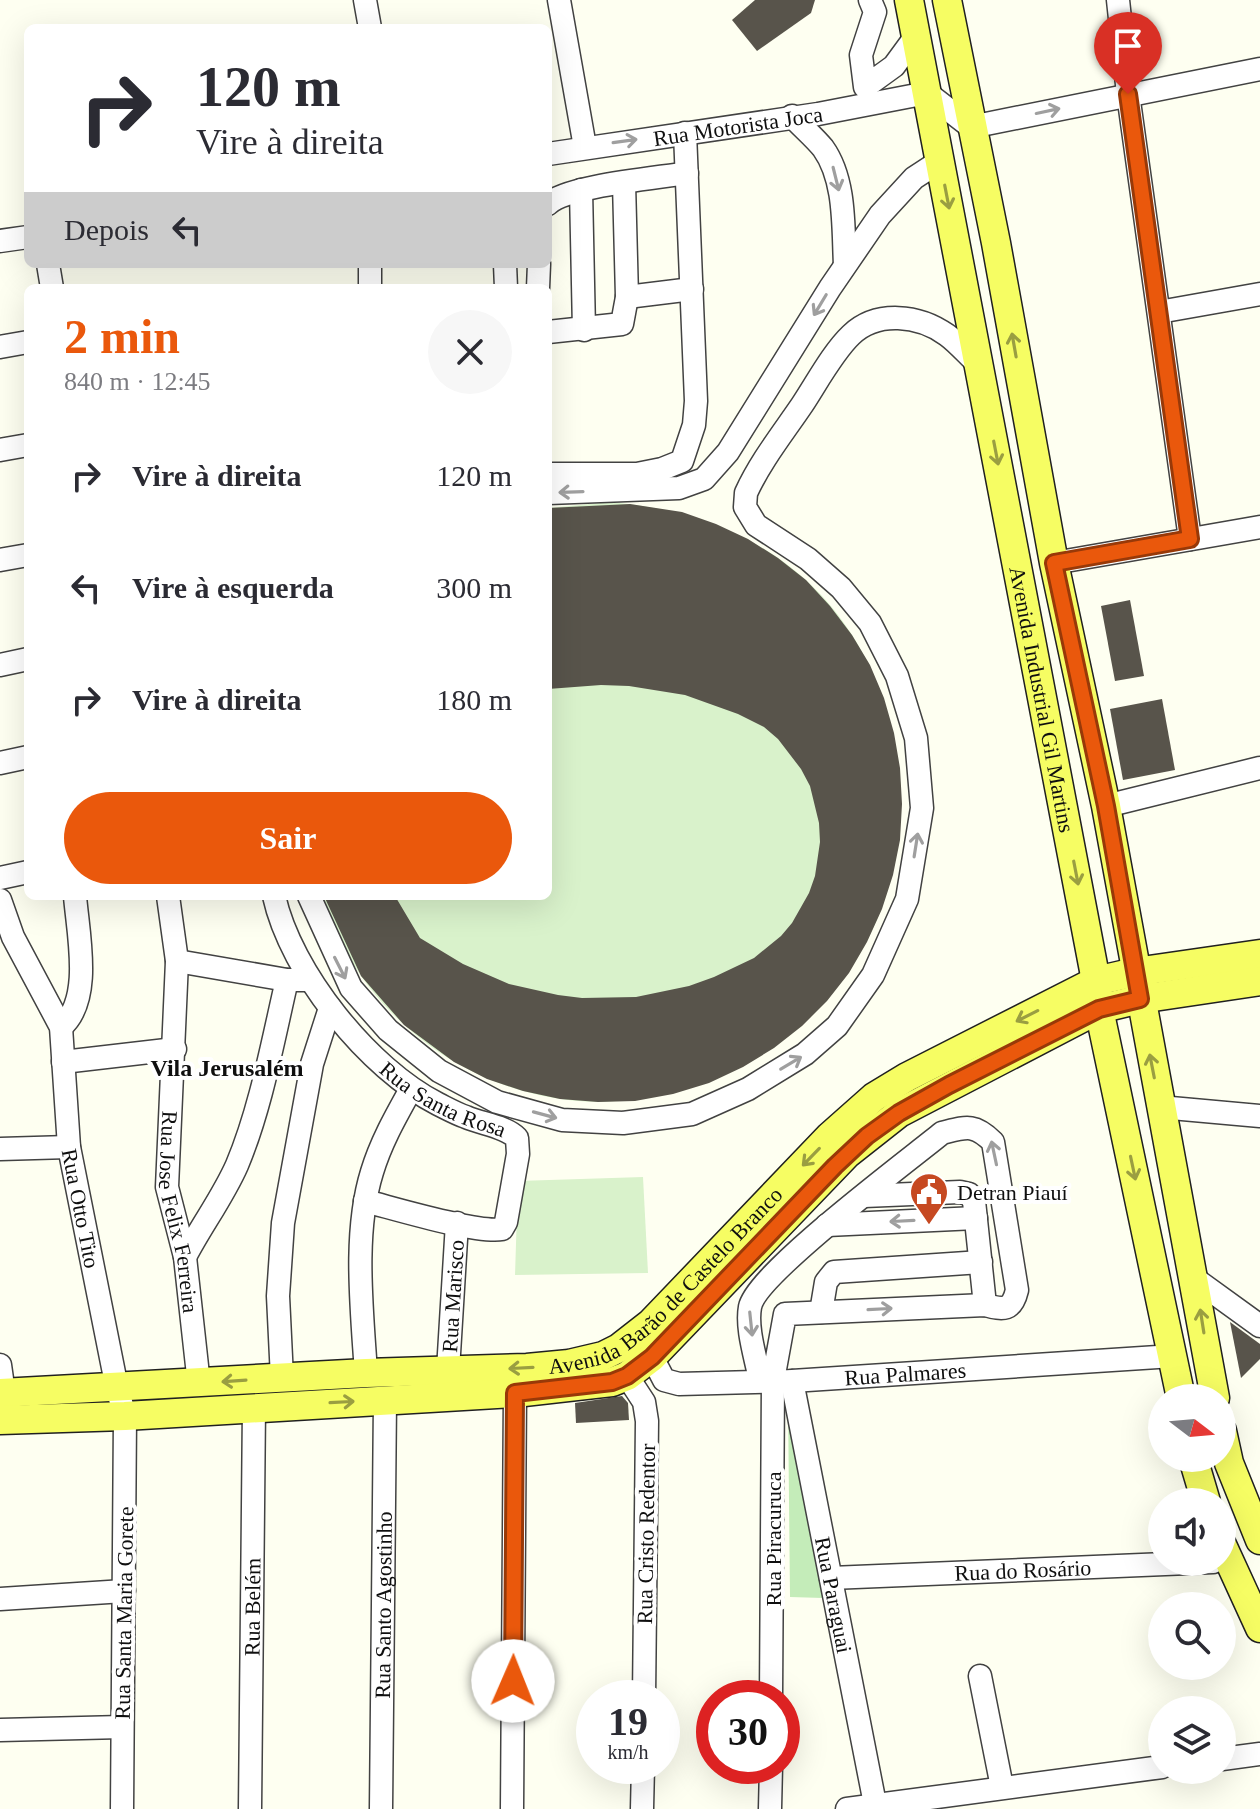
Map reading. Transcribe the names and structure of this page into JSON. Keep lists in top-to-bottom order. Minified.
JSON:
{"streets":{"main road":["Avenida Industrial Gil Martins","Avenida Barão de Castelo Branco"],"street":["Rua Motorista Joca","Rua Santa Rosa","Rua Otto Tito","Rua Jose Felix Ferreira","Rua Marisco","Rua Palmares","Rua Cristo Redentor","Rua Piracuruca","Rua do Rosário","Rua Paraguai","Rua Santo Agostinho","Rua Belém","Rua Santa Maria Gorete"]},"crossings":[["Rua Motorista Joca","Avenida Industrial Gil Martins"],["Avenida Industrial Gil Martins","Avenida Barão de Castelo Branco"],["Avenida Industrial Gil Martins","Rua Palmares"],["Rua Santa Rosa","Rua Marisco"],["Rua Otto Tito","Avenida Barão de Castelo Branco"],["Rua Otto Tito","Rua Santa Maria Gorete"],["Rua Jose Felix Ferreira","Avenida Barão de Castelo Branco"],["Avenida Barão de Castelo Branco","Rua Marisco"],["Avenida Barão de Castelo Branco","Rua Palmares"],["Avenida Barão de Castelo Branco","Rua Cristo Redentor"],["Avenida Barão de Castelo Branco","Rua Santo Agostinho"],["Avenida Barão de Castelo Branco","Rua Belém"],["Avenida Barão de Castelo Branco","Rua Santa Maria Gorete"],["Rua Palmares","Rua Piracuruca"],["Rua Palmares","Rua Paraguai"],["Rua Piracuruca","Rua Paraguai"],["Rua do Rosário","Rua Paraguai"]],"districts":["Vila Jerusalém"],"places":{"public building":["Detran Piauí"]},"north":"right","page":{"turn":["120 m","Vire à direita"],"then":"Depois","heading":["2 min","840 m · 12:45"],"list":[{"name":"Vire à direita","value":"120 m"},{"name":"Vire à esquerda","value":"300 m"},{"name":"Vire à direita","value":"180 m"}],"buttons":"Sair","speed":"19 km/h","limit":"30"}}
